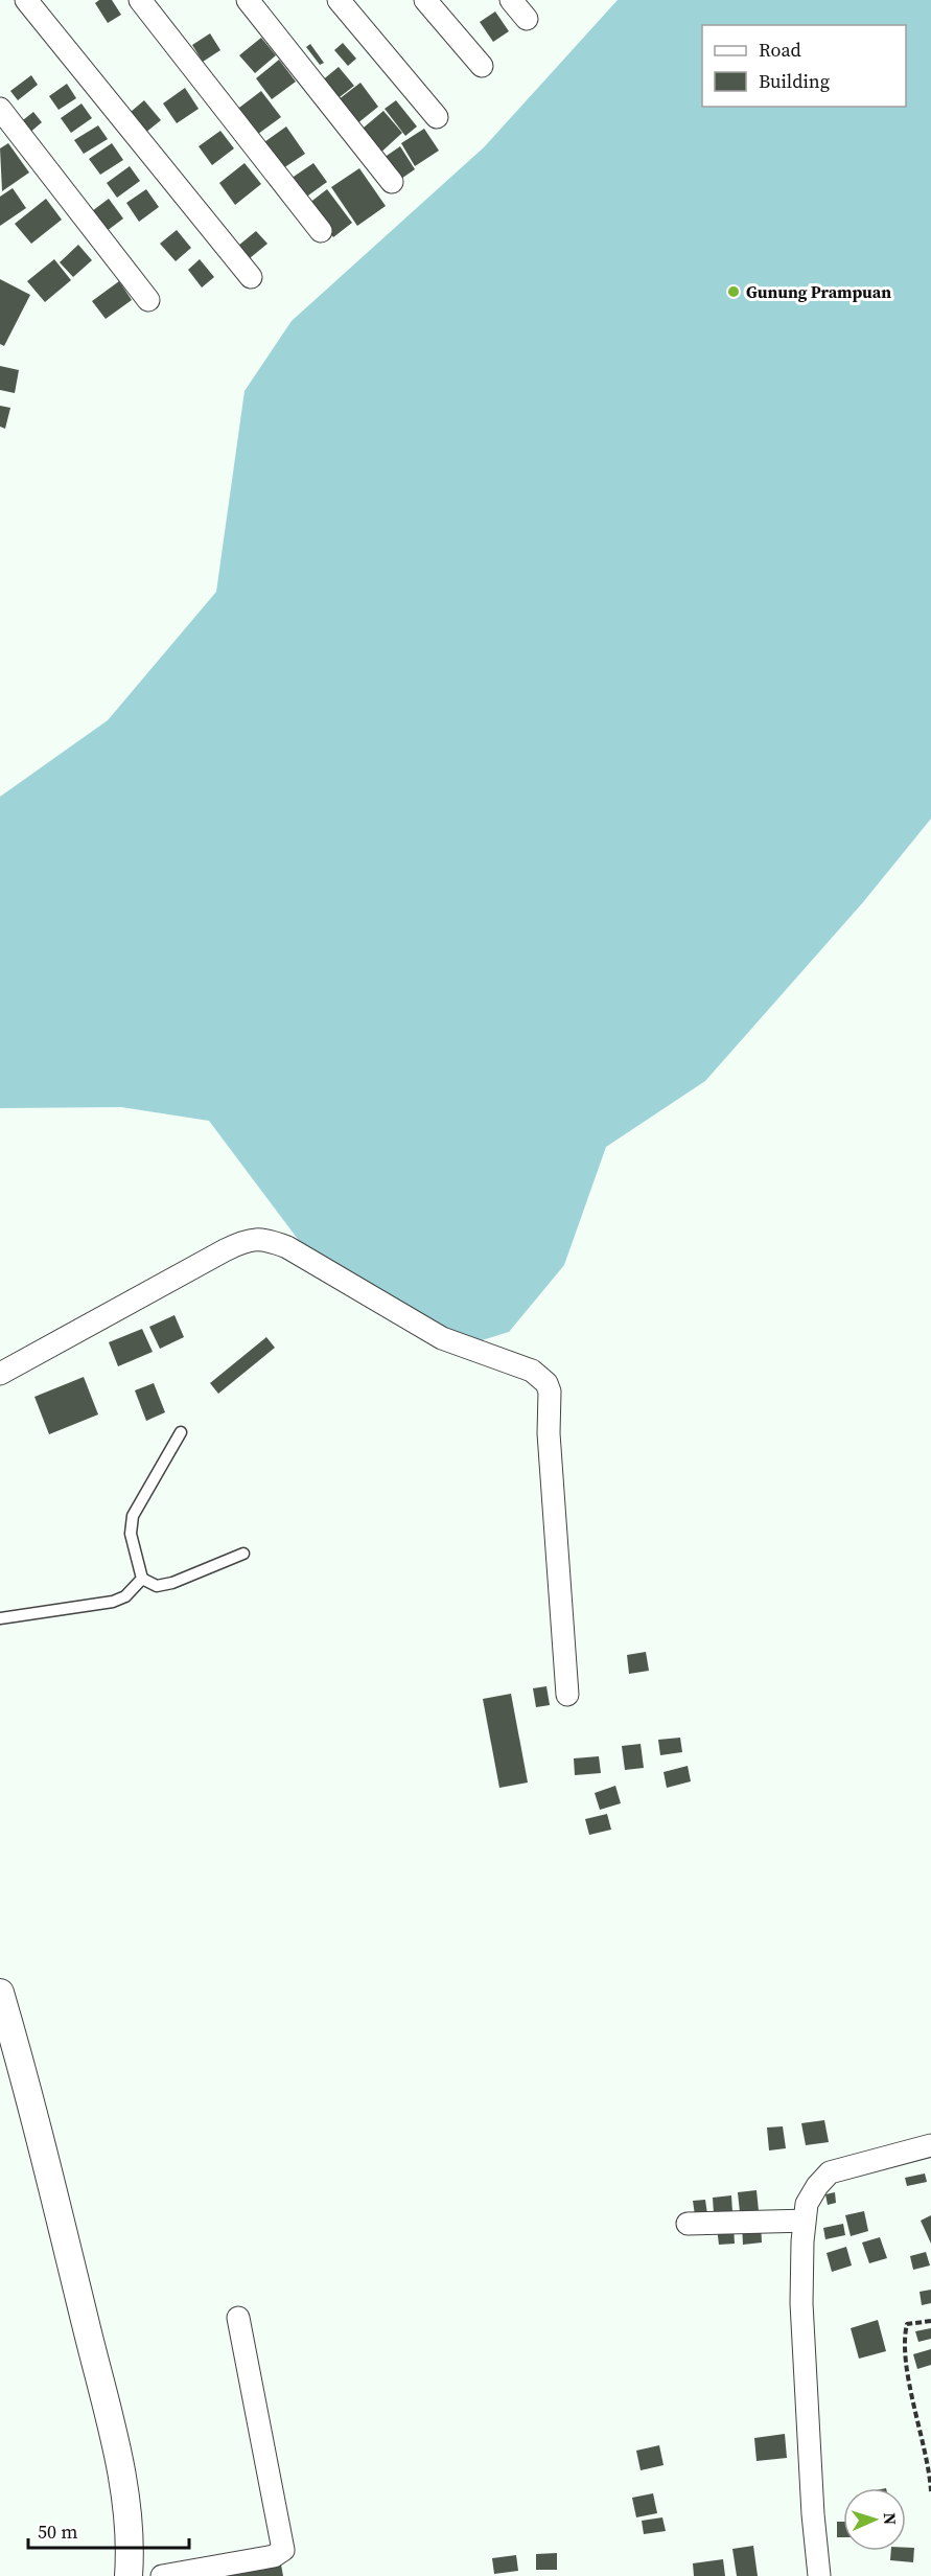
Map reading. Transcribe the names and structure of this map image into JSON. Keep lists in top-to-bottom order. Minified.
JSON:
{"places":["Gunung Prampuan"],"legend":["Road","Building"],"scale_bar":"50 m","north":"right"}
